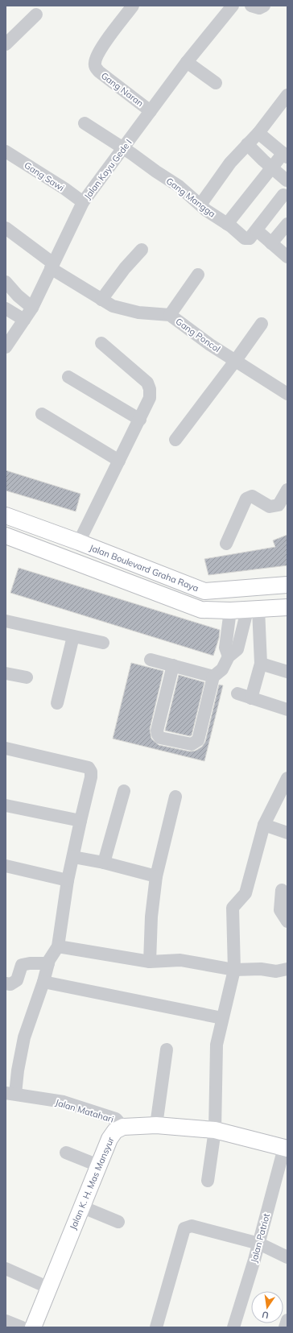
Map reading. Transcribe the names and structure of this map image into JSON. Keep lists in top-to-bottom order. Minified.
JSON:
{"streets":{"main road":["Jalan Boulevard Graha Raya","Jalan K. H. Mas Mansyur"],"street":["Gang Naran","Jalan Kayu Gede I","Gang Sawi","Gang Mangga","Gang Poncol","Jalan Matahari","Jalan Patriot"]},"crossings":[["Gang Naran","Jalan Kayu Gede I"],["Jalan Kayu Gede I","Gang Sawi"],["Jalan Kayu Gede I","Gang Mangga"],["Jalan Kayu Gede I","Gang Poncol"],["Jalan Matahari","Jalan K. H. Mas Mansyur"]],"north":"bottom"}
